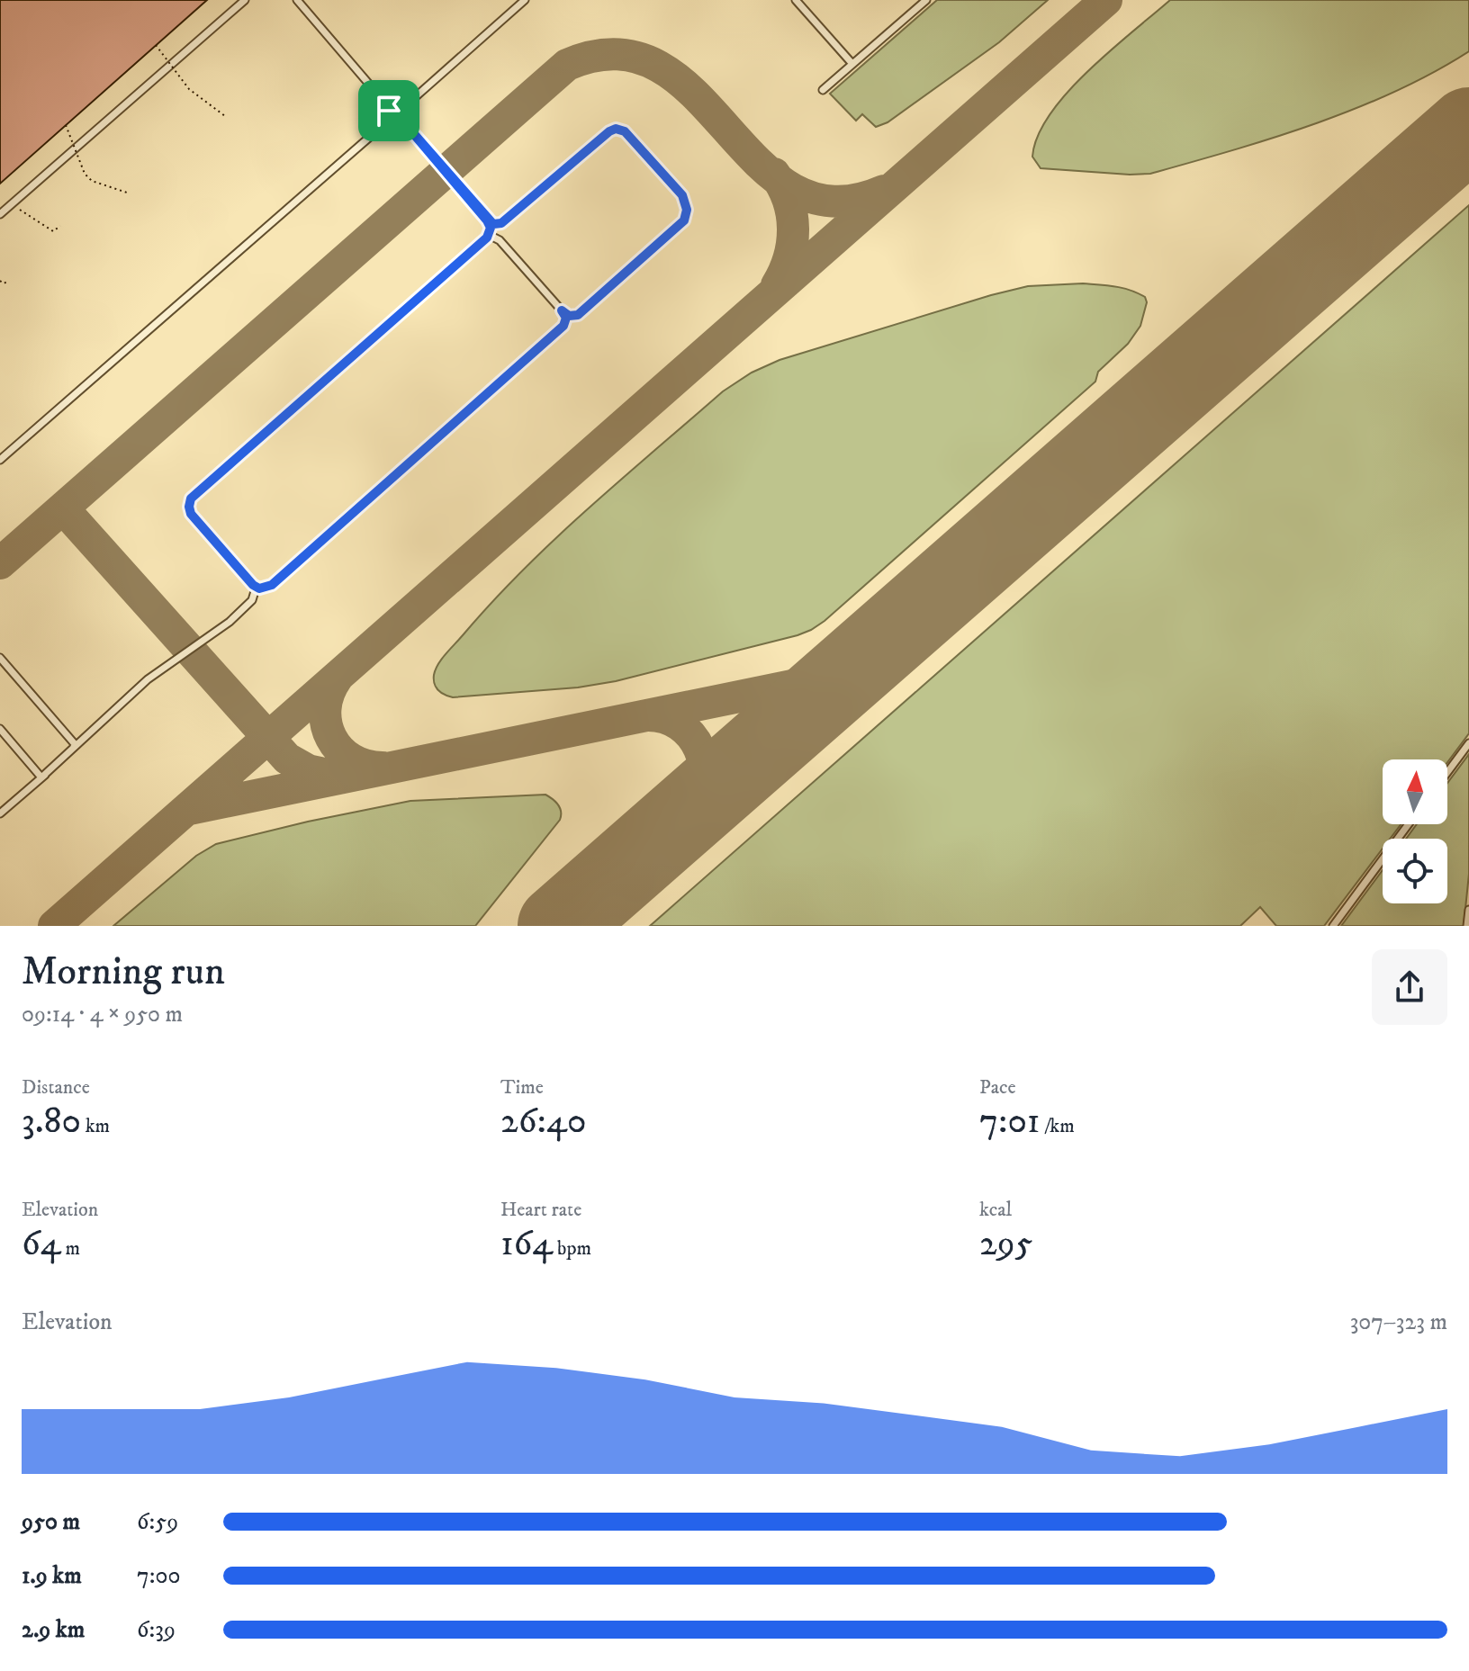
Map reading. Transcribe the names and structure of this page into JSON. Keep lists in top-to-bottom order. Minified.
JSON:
{"north":"top","page":{"heading":["Morning run","09:14 · 4 × 950 m"],"stats":[["Distance","3.80 km"],["Time","26:40"],["Pace","7:01 /km"],["Elevation","64 m"],["Heart rate","164 bpm"],["kcal","295"]],"chart":["Elevation","307–323 m"],"list":[{"name":"950 m","note":"6:59"},{"name":"1.9 km","note":"7:00"},{"name":"2.9 km","note":"6:39"}]}}
